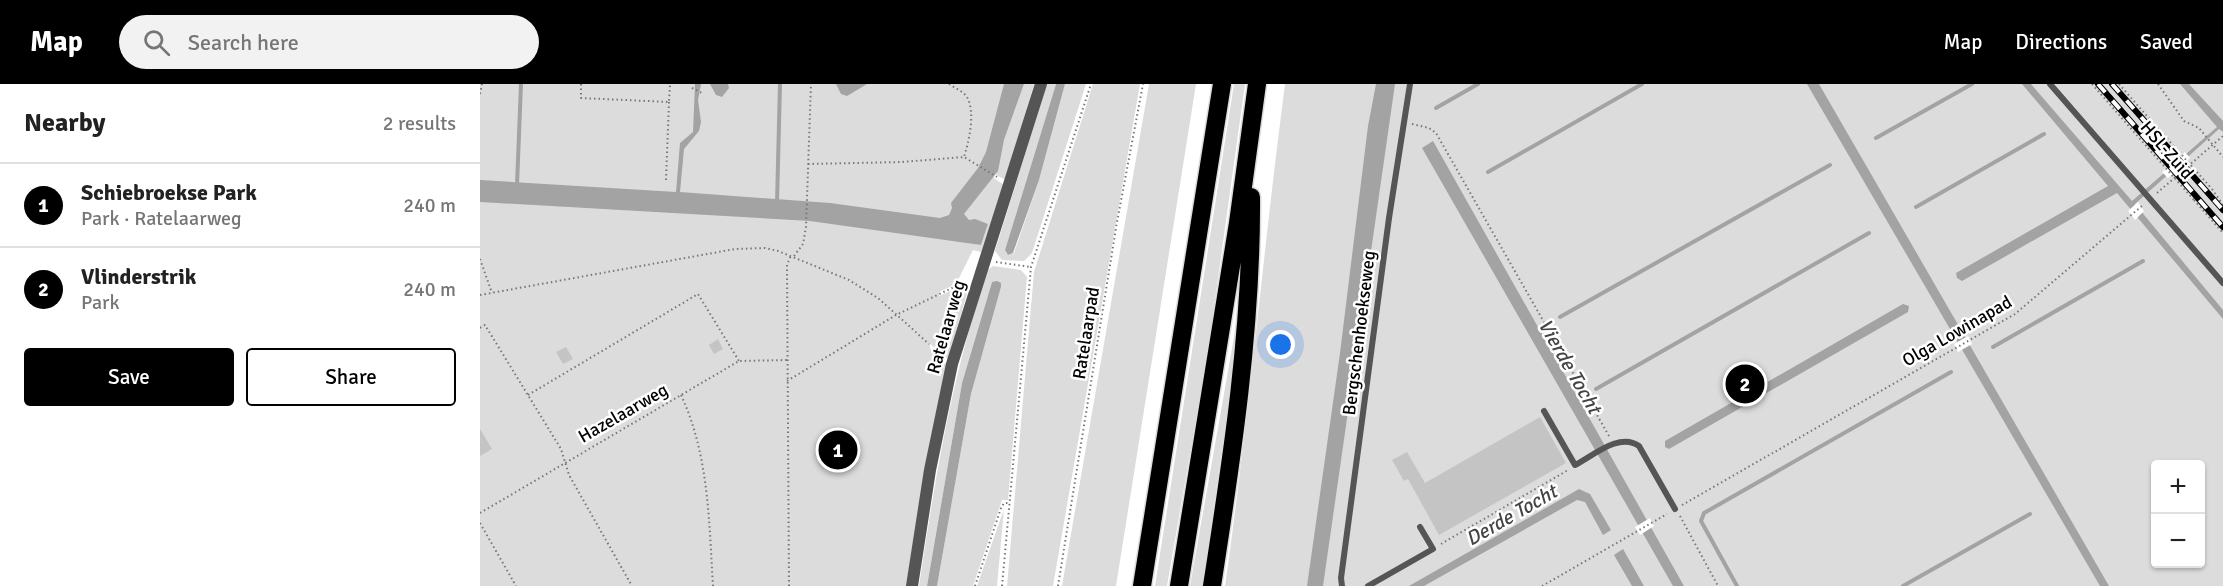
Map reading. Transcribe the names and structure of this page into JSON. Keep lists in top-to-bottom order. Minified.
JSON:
{"streets":{"street":["Ratelaarweg"],"lane":["Bergschenhoekseweg"],"path":["HSL-Zuid","Olga Lowinapad","Ratelaarpad","Hazelaarweg"]},"water":["Vierde Tocht","Derde Tocht"],"page":{"header":"Map","search":"Search here","nav":["Map","Directions","Saved"],"heading":["Nearby","2 results"],"list":[{"mark":"1","name":"Schiebroekse Park","note":"Park · Ratelaarweg","value":"240 m"},{"mark":"2","name":"Vlinderstrik","note":"Park","value":"240 m"}],"buttons":["Save","Share"],"pins":["2","1"],"map_buttons":["+","−"]}}
